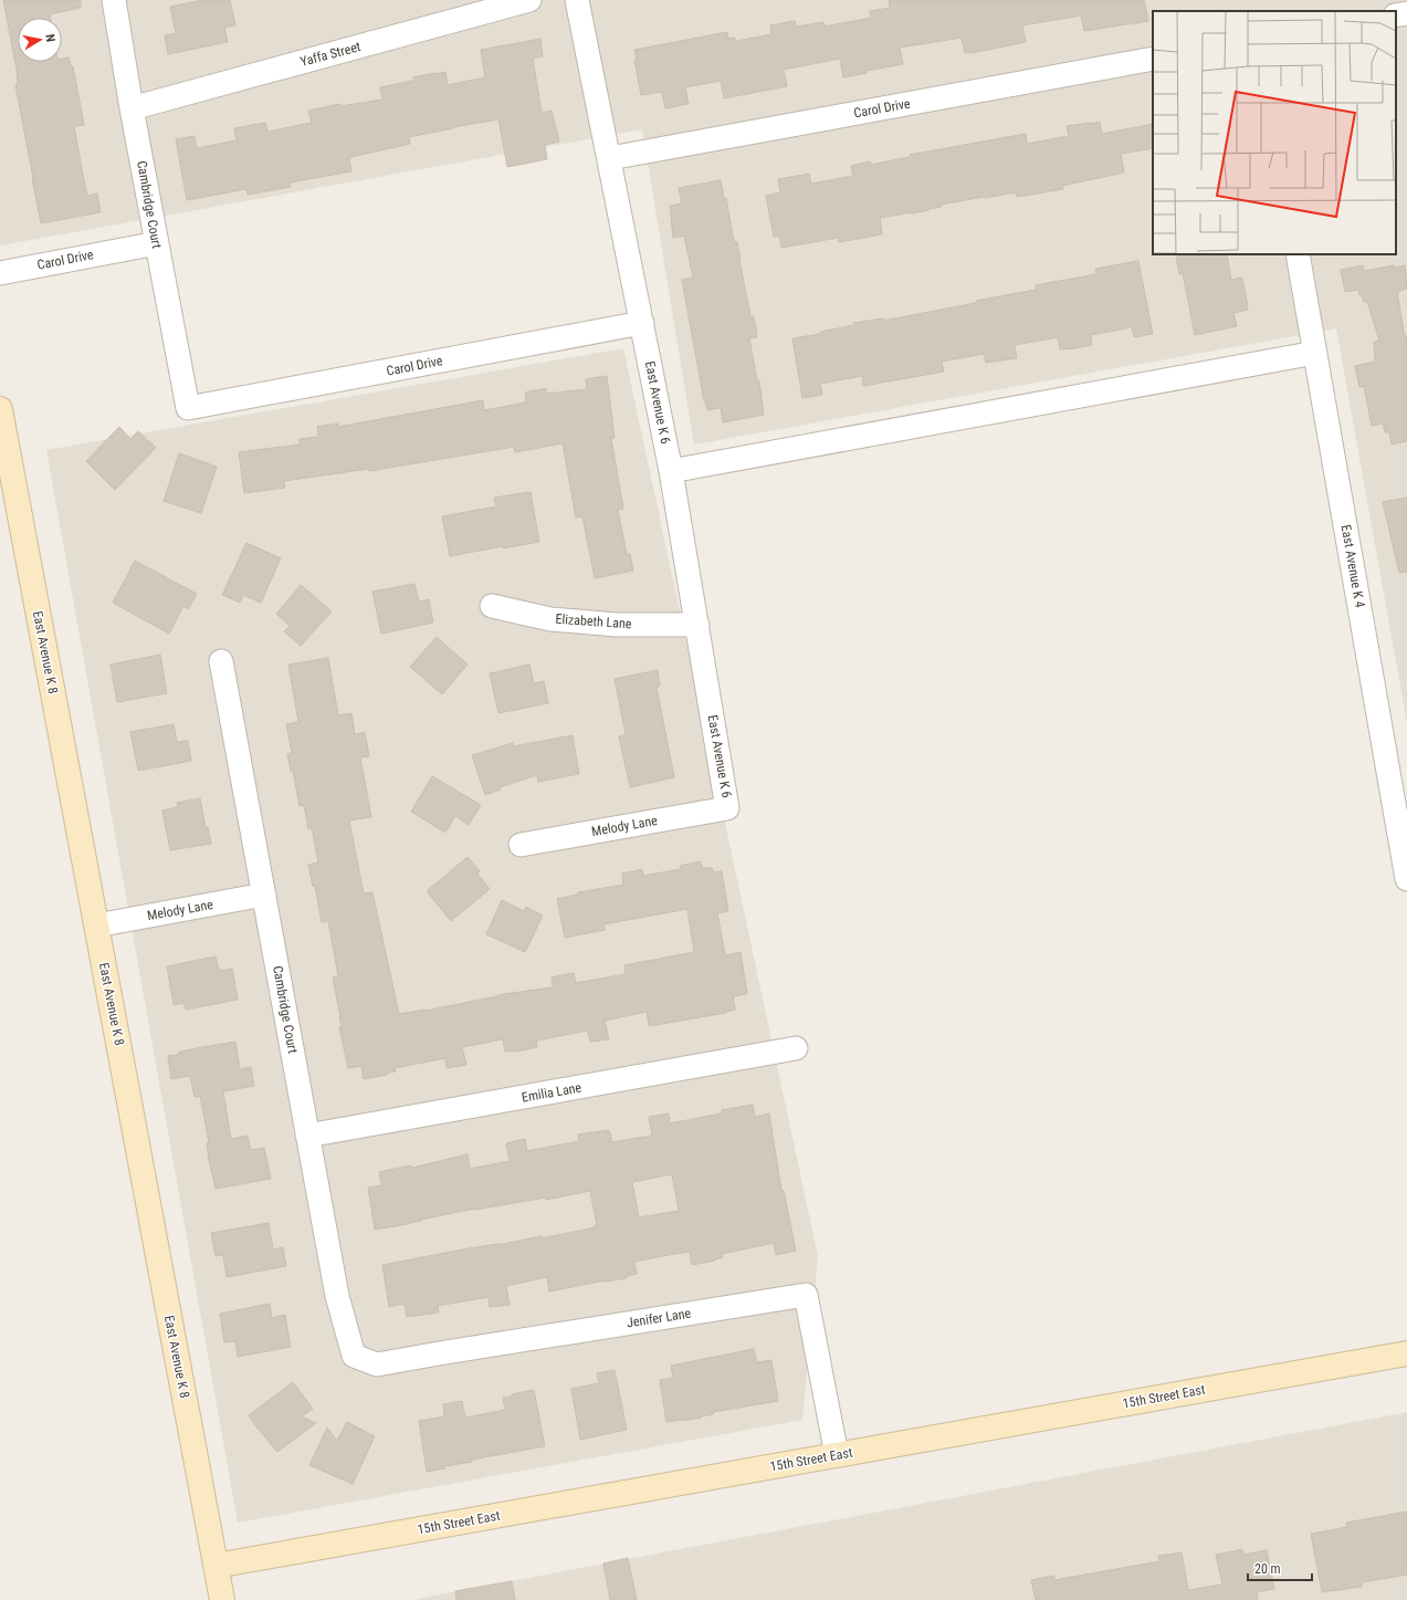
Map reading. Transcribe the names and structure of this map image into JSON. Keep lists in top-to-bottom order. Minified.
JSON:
{"streets":{"street":["Yaffa Street","Carol Drive","Cambridge Court","East Avenue K 6","East Avenue K 4","Elizabeth Lane","East Avenue K 8","Melody Lane","Emilia Lane","Jenifer Lane","15th Street East"]},"crossings":[["Yaffa Street","Cambridge Court"],["Carol Drive","Cambridge Court"],["Carol Drive","East Avenue K 6"],["Cambridge Court","Melody Lane"],["Cambridge Court","Emilia Lane"],["Cambridge Court","Jenifer Lane"],["East Avenue K 6","Elizabeth Lane"],["East Avenue K 6","Melody Lane"],["East Avenue K 8","Melody Lane"],["East Avenue K 8","15th Street East"],["Jenifer Lane","15th Street East"]],"scale_bar":"20 m","north":"right"}
